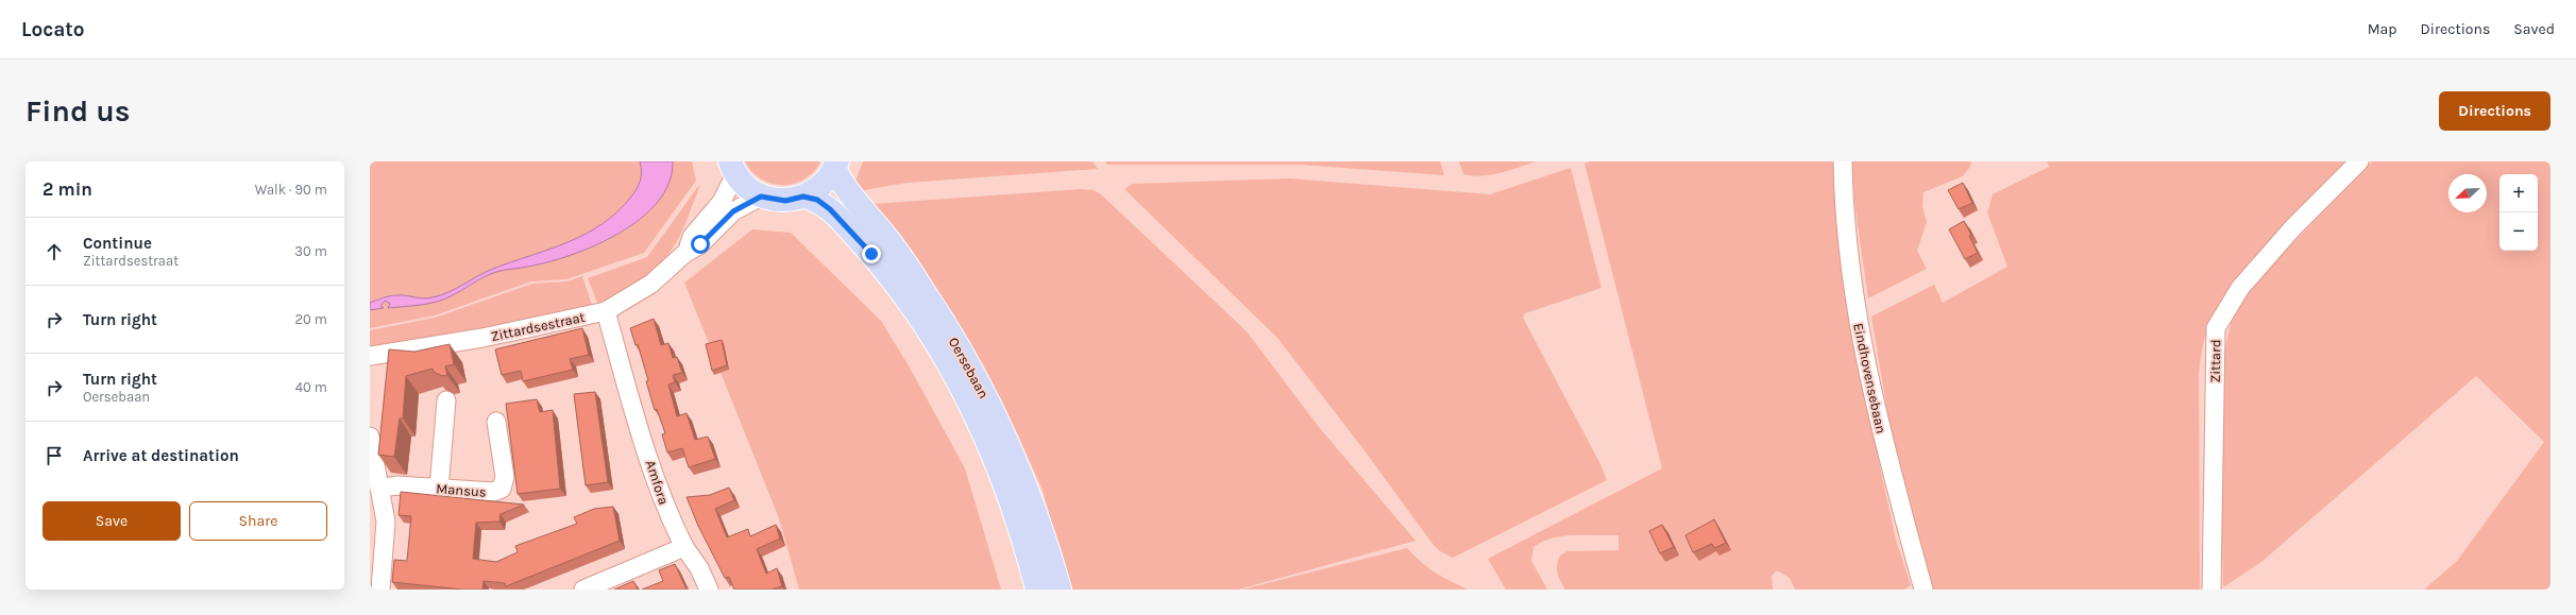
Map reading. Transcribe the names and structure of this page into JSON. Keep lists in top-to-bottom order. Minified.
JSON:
{"streets":{"main road":["Oersebaan"],"street":["Zittardsestraat","Zittard","Eindhovensebaan","Amfora","Mansus"]},"crossings":[["Zittardsestraat","Amfora"]],"north":"bottom left","page":{"header":"Locato","nav":["Map","Directions","Saved"],"buttons":["Directions",["Save","Share"]],"title":"Find us","heading":["2 min","Walk · 90 m"],"map_buttons":["+","−"],"list":[["Continue","Zittardsestraat","30 m"],["Turn right","20 m"],["Turn right","Oersebaan","40 m"],"Arrive at destination"]}}
